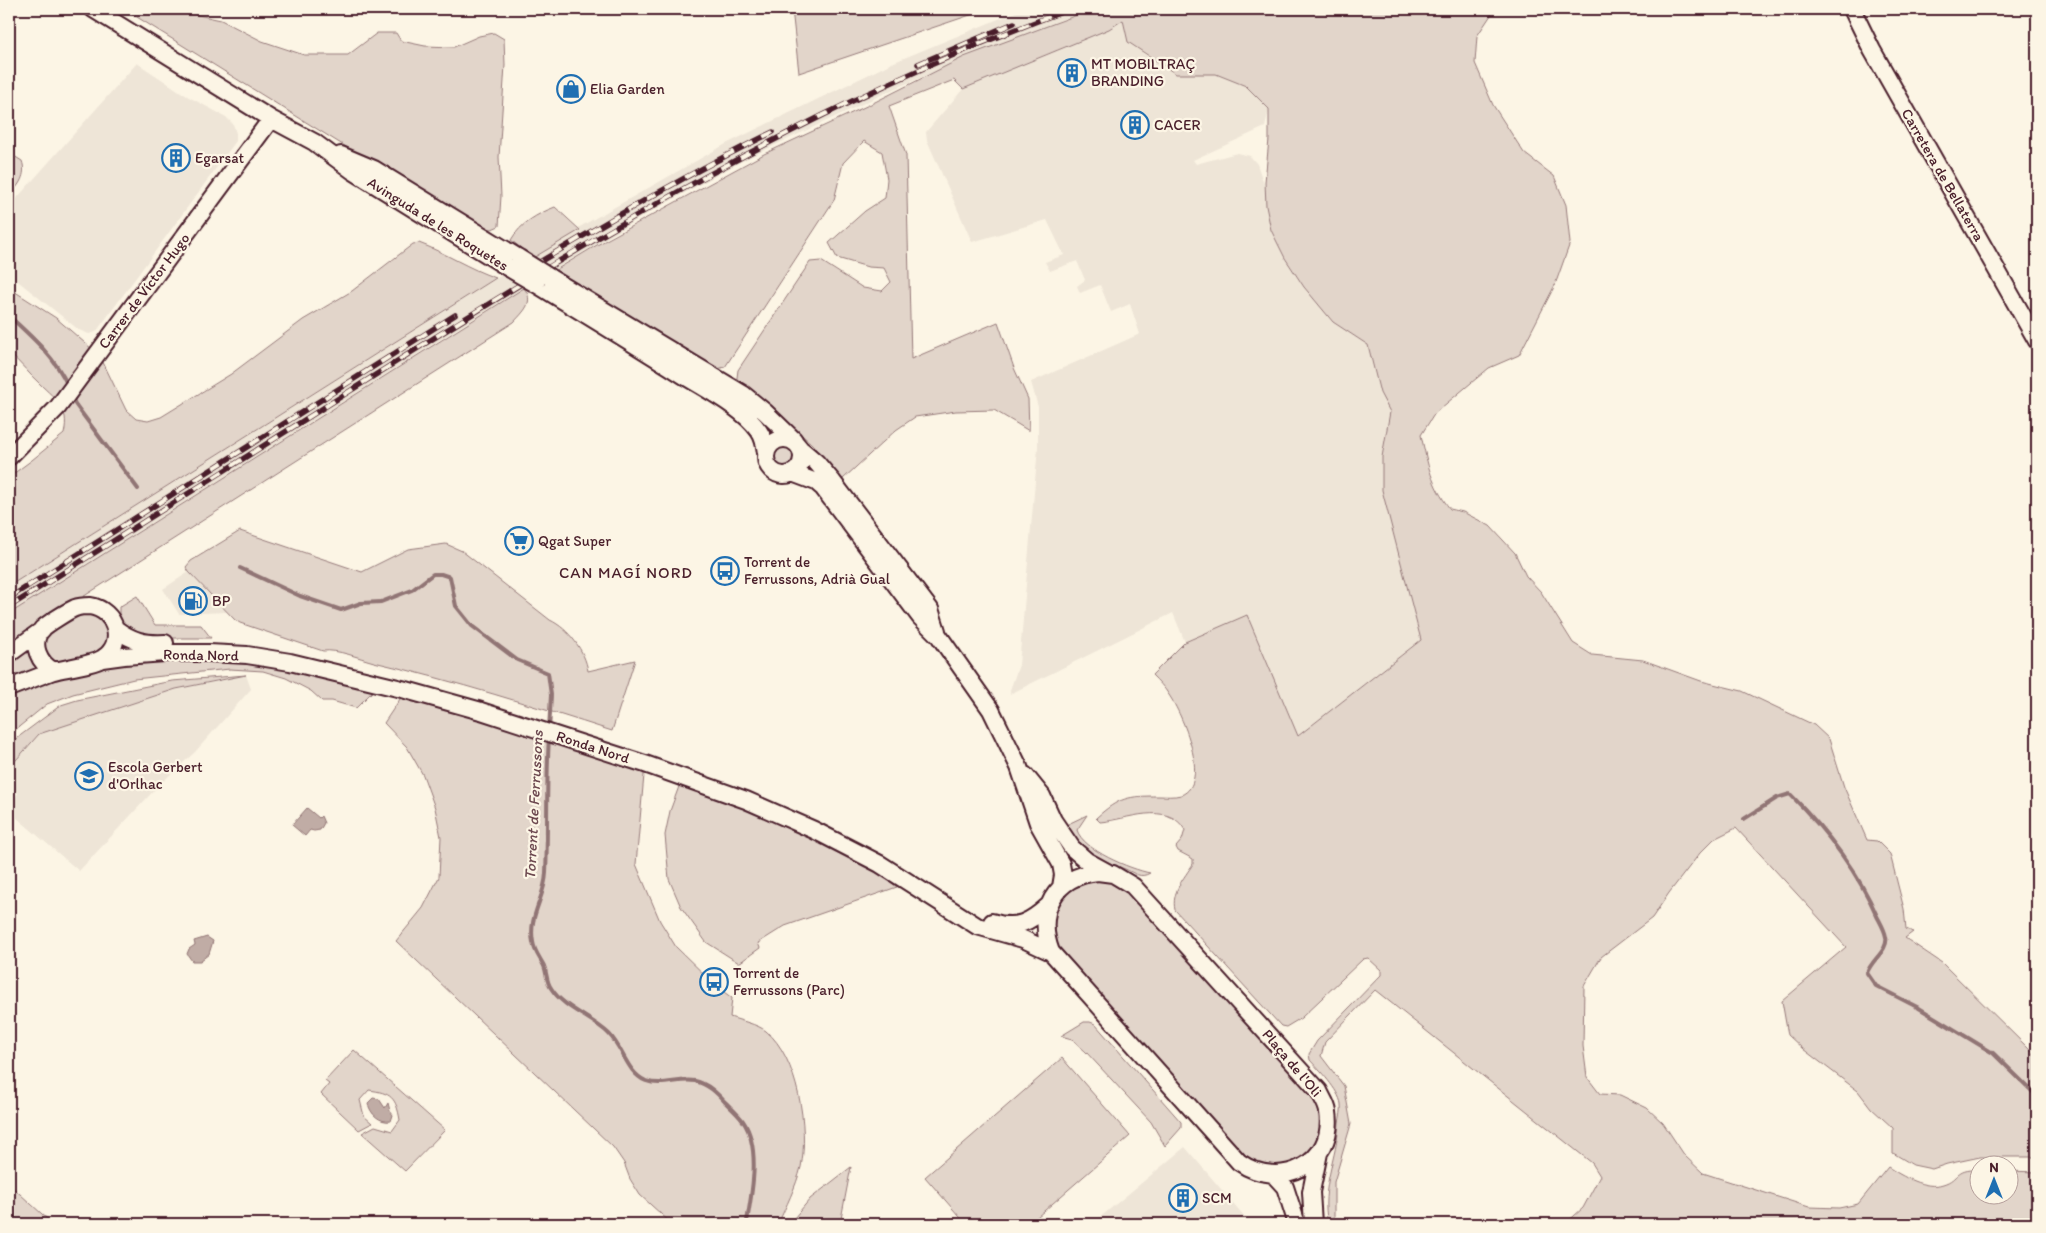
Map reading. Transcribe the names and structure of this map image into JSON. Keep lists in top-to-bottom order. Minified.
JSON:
{"streets":{"main road":["Carretera de Bellaterra","Avinguda de les Roquetes","Carrer de Víctor Hugo","Ronda Nord","Plaça de l'Oli"]},"crossings":[["Avinguda de les Roquetes","Carrer de Víctor Hugo"],["Avinguda de les Roquetes","Plaça de l'Oli"],["Ronda Nord","Plaça de l'Oli"]],"districts":["CAN MAGÍ NORD"],"water":["Torrent de Ferrussons"],"places":{"building":["MT MOBILTRAÇ BRANDING","CACER","Egarsat","SCM"],"shop":["Elia Garden"],"supermarket":["Qgat Super"],"bus stop":["Torrent de Ferrussons, Adrià Gual","Torrent de Ferrussons (Parc)"],"fuel station":["BP"],"school or university":["Escola Gerbert d'Orlhac"]},"north":"top"}
